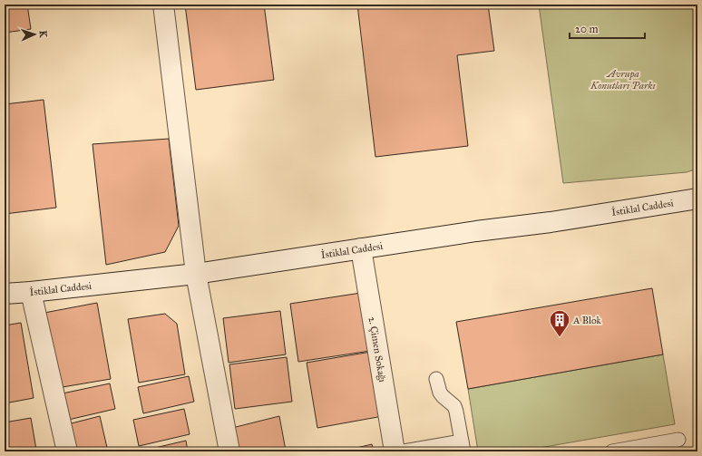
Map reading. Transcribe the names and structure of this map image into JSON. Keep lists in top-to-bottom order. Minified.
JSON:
{"streets":{"street":["İstiklal Caddesi","2. Çimen Sokağı"]},"crossings":[["İstiklal Caddesi","2. Çimen Sokağı"]],"parks":["Avrupa Konutları Parkı"],"places":{"building":["A Blok"]},"scale_bar":"20 m","north":"right"}
